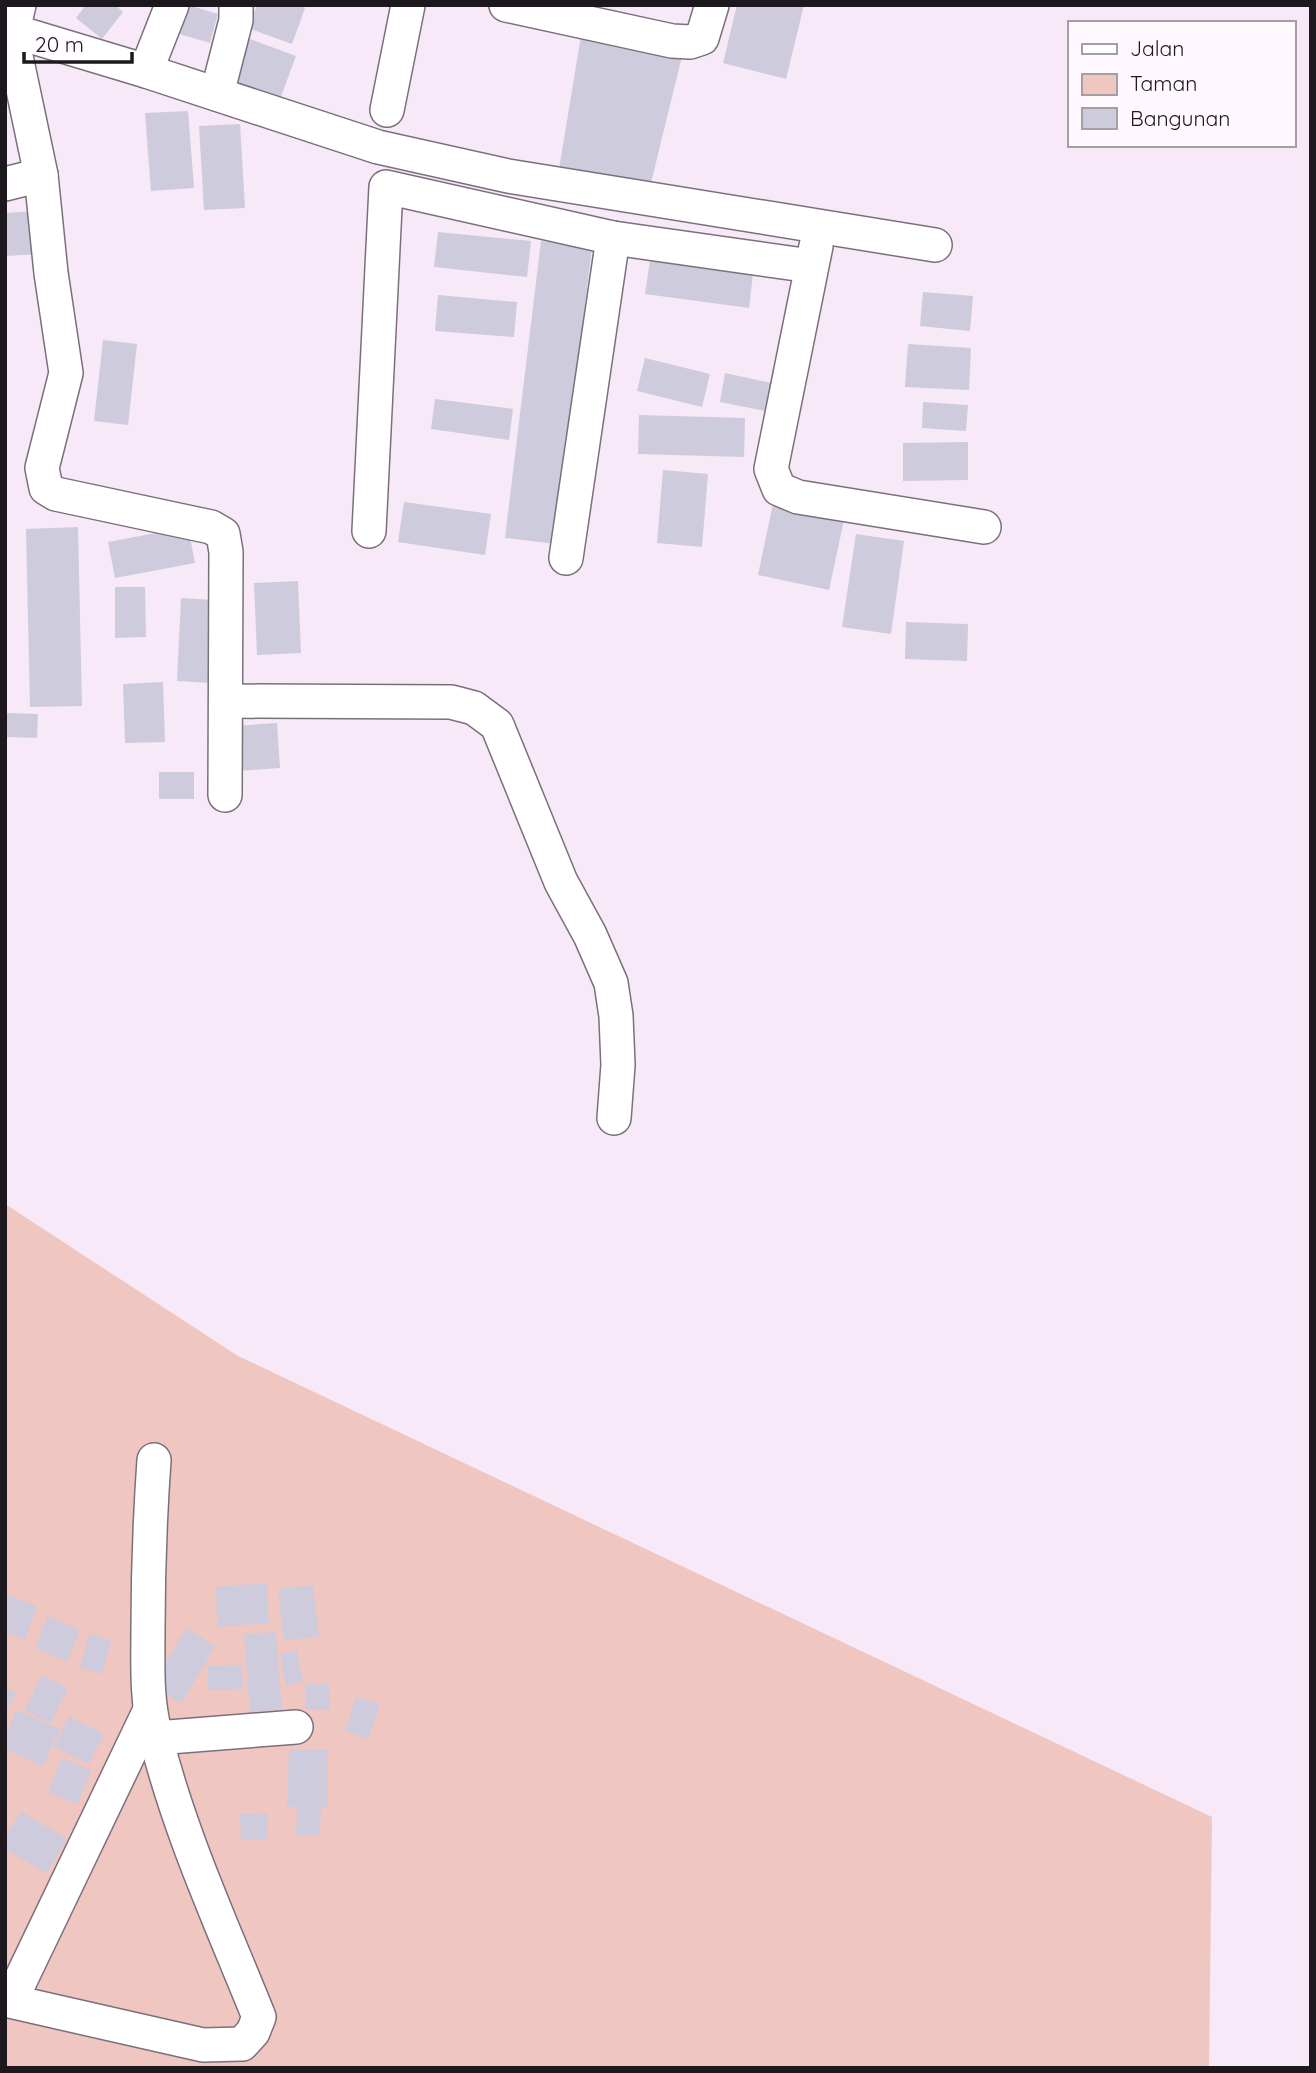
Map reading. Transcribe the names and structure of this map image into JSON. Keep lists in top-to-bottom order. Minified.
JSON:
{"legend":["Jalan","Taman","Bangunan"],"scale_bar":"20 m"}
